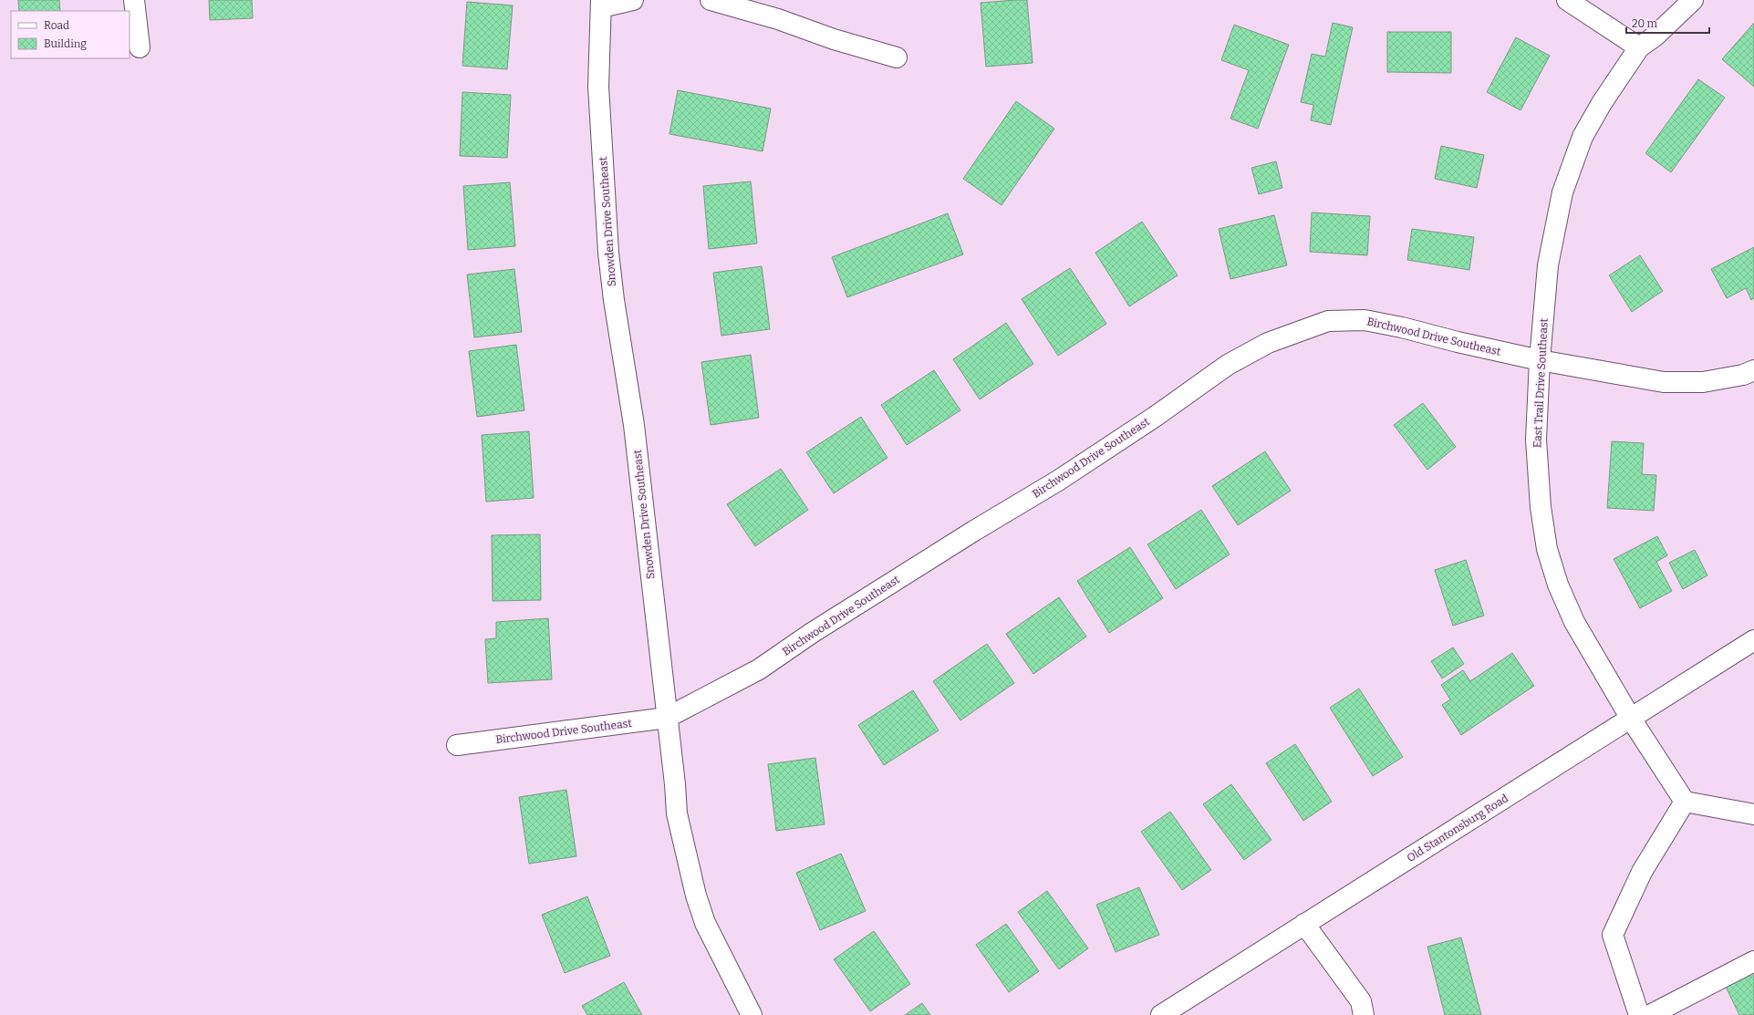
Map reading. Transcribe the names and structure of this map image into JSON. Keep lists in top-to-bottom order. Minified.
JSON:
{"streets":{"street":["Snowden Drive Southeast","Birchwood Drive Southeast","East Trail Drive Southeast","Old Stantonsburg Road"]},"crossings":[["Snowden Drive Southeast","Birchwood Drive Southeast"],["Birchwood Drive Southeast","East Trail Drive Southeast"],["East Trail Drive Southeast","Old Stantonsburg Road"]],"legend":["Road","Building"],"scale_bar":"20 m"}
